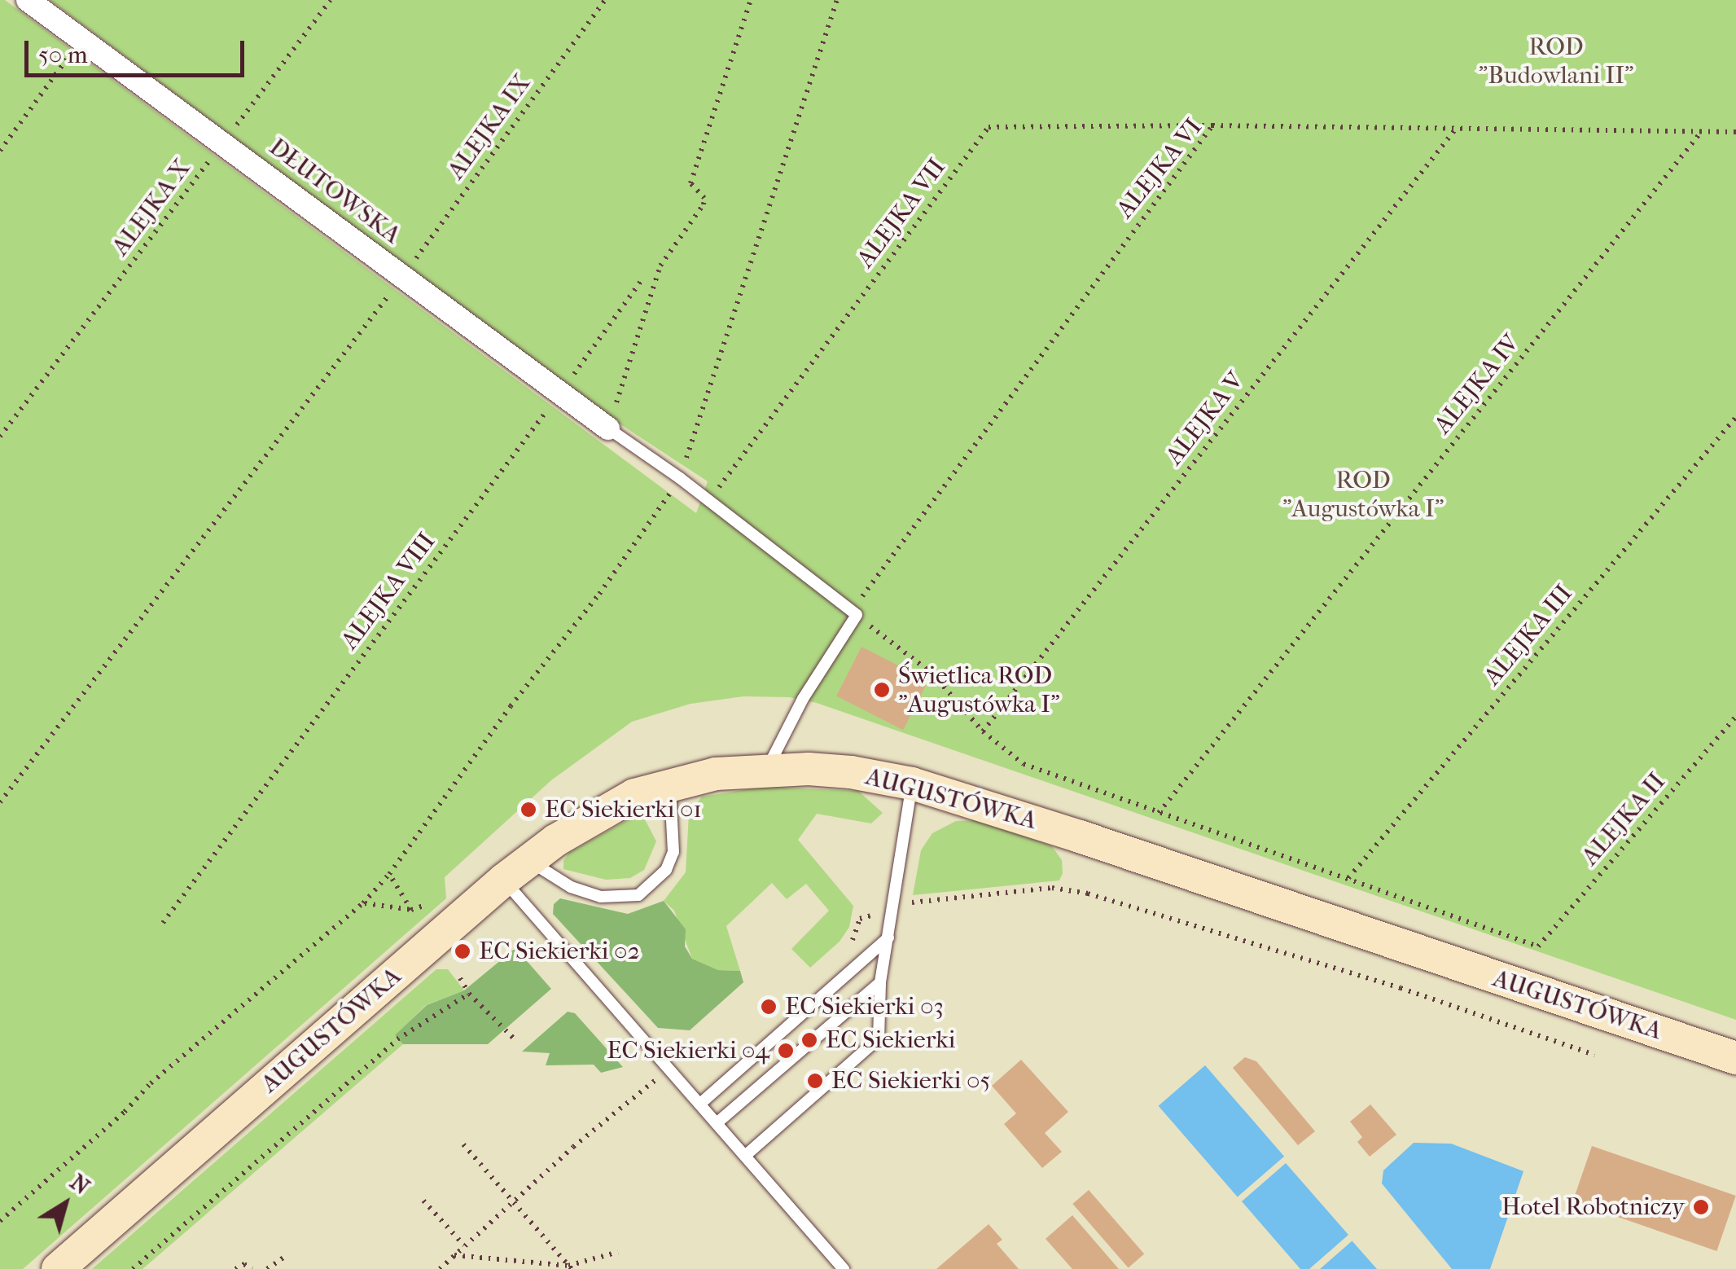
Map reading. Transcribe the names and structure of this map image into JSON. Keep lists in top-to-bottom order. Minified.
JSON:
{"streets":{"street":["DŁUTOWSKA","AUGUSTÓWKA"],"path":["ALEJKA IX","ALEJKA VI","ALEJKA X","ALEJKA VII","ALEJKA IV","ALEJKA V","ALEJKA VIII","ALEJKA III","ALEJKA II"]},"crossings":[["ALEJKA IX","DŁUTOWSKA"],["ALEJKA VI","ALEJKA VII"],["ALEJKA VI","ALEJKA IV"],["ALEJKA VI","ALEJKA V"],["DŁUTOWSKA","ALEJKA X"],["DŁUTOWSKA","ALEJKA VIII"],["ALEJKA III","ALEJKA II"]],"parks":["ROD \"Budowlani II\"","ROD \"Augustówka I\""],"places":["Świetlica ROD \"Augustówka I\"","EC Siekierki 01","EC Siekierki 02","EC Siekierki 03","EC Siekierki","EC Siekierki 04","EC Siekierki 05","Hotel Robotniczy"],"scale_bar":"50 m","north":"top right"}
